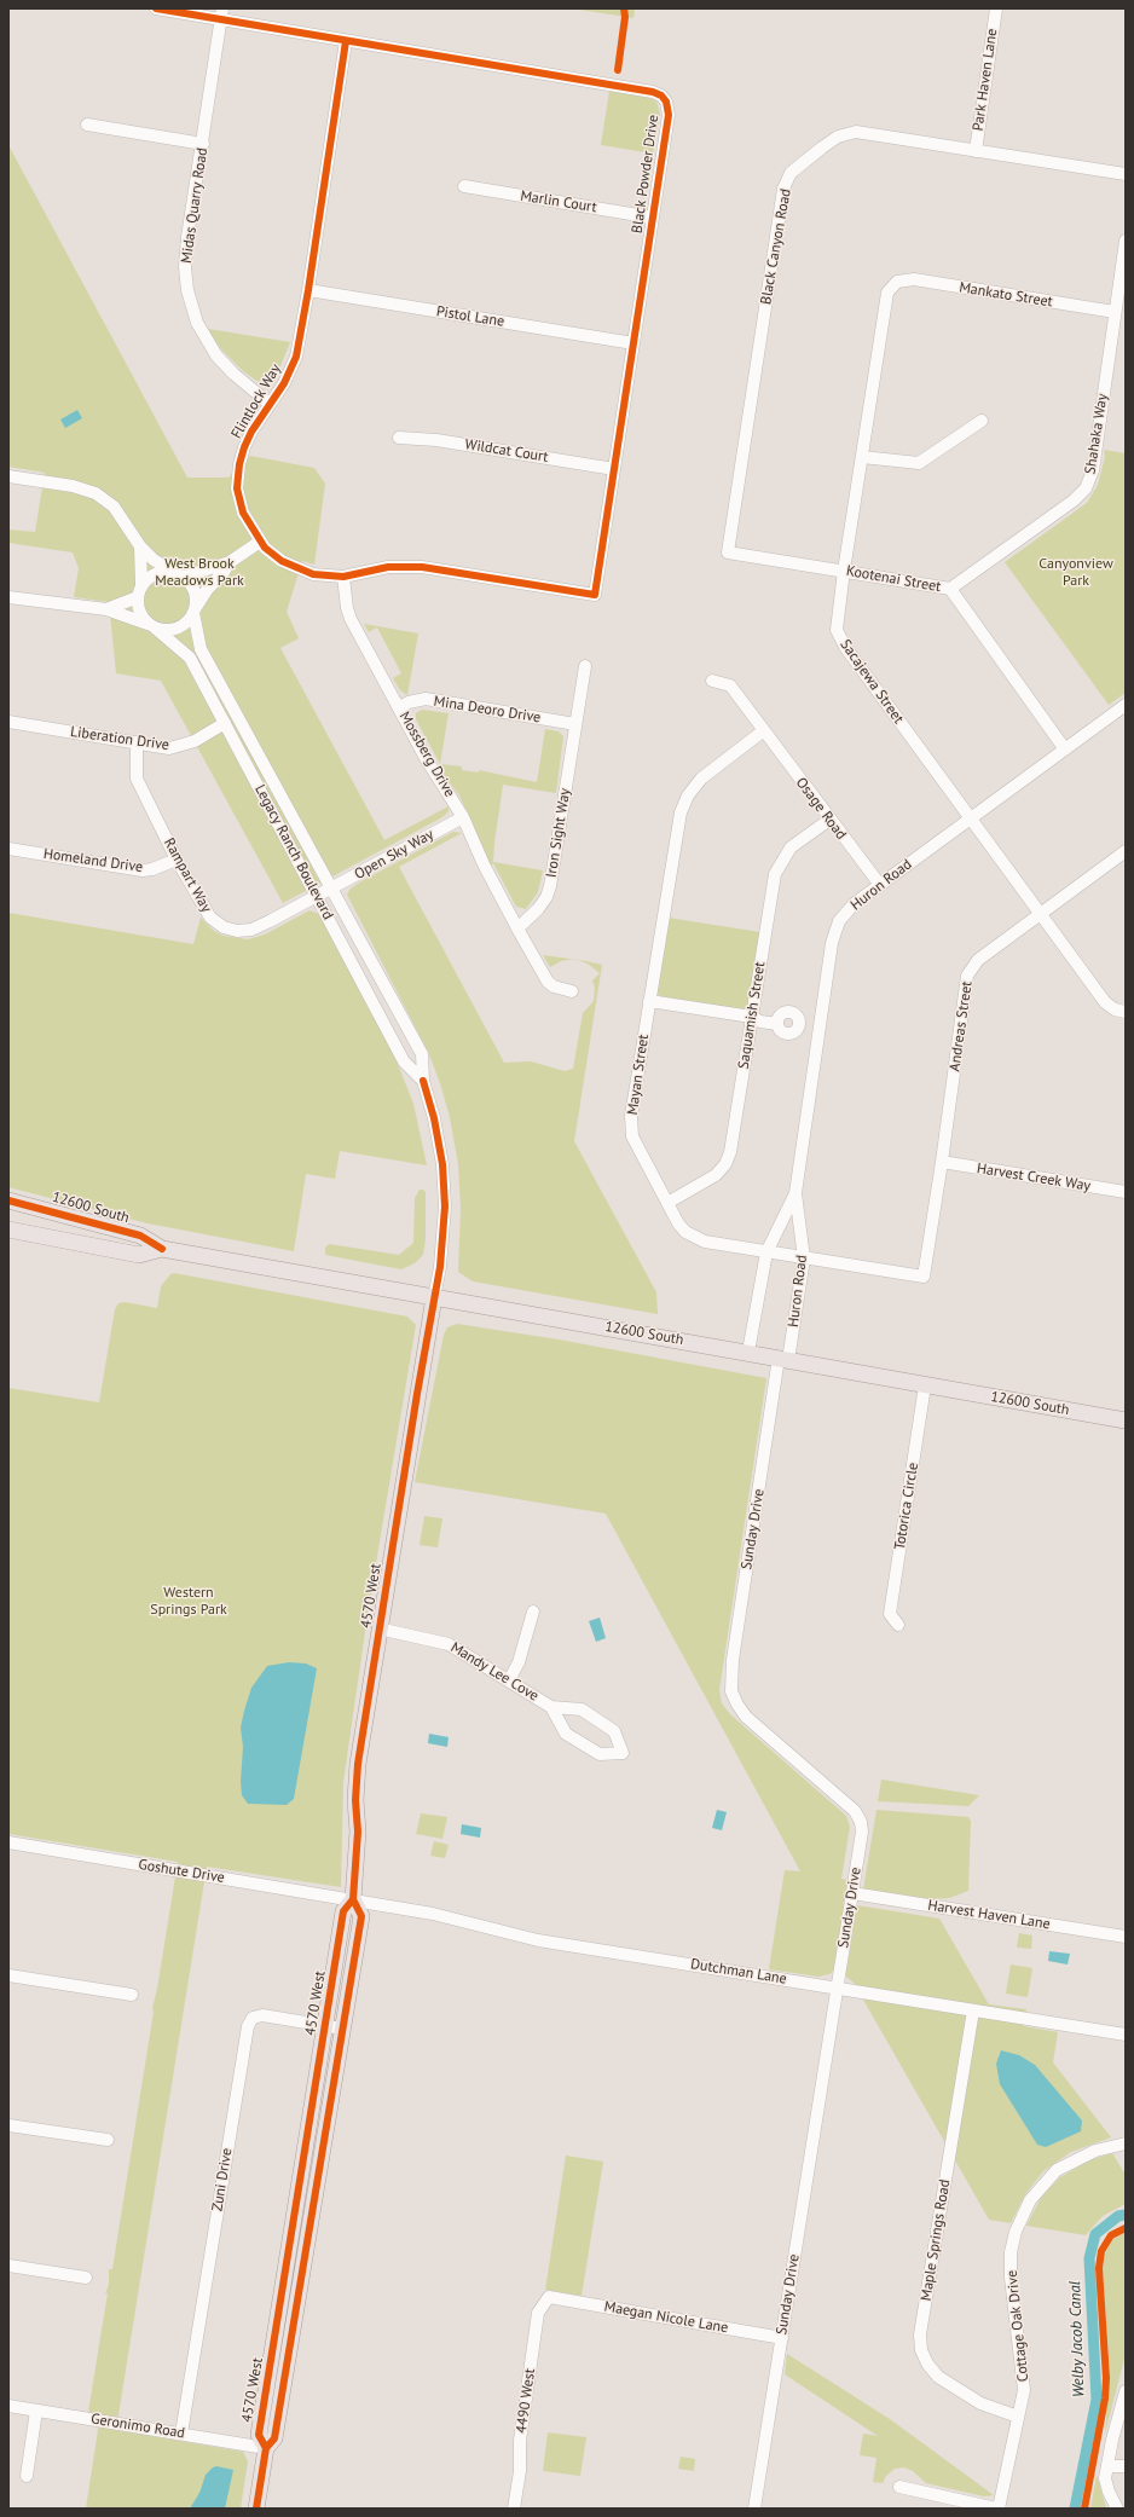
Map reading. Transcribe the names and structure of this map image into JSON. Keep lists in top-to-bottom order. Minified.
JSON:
{"streets":{"main road":["12600 South","4570 West"],"street":["Park Haven Lane","Black Powder Drive","Marlin Court","Midas Quarry Road","Black Canyon Road","Mankato Street","Pistol Lane","Flintlock Way","Shahaka Way","Wildcat Court","Kootenai Street","Sacajewa Street","Mina Deoro Drive","Liberation Drive","Mossberg Drive","Osage Road","Iron Sight Way","Legacy Ranch Boulevard","Open Sky Way","Homeland Drive","Rampart Way","Huron Road","Saquamish Street","Andreas Street","Mayan Street","Harvest Creek Way","Totorica Circle","Sunday Drive","Mandy Lee Cove","Goshute Drive","Harvest Haven Lane","Dutchman Lane","Zuni Drive","Maple Springs Road","Maegan Nicole Lane","Cottage Oak Drive","4490 West","Geronimo Road"]},"crossings":[["Park Haven Lane","Black Canyon Road"],["Black Powder Drive","Marlin Court"],["Black Powder Drive","Midas Quarry Road"],["Black Powder Drive","Pistol Lane"],["Black Powder Drive","Flintlock Way"],["Black Powder Drive","Wildcat Court"],["Midas Quarry Road","Flintlock Way"],["Black Canyon Road","Kootenai Street"],["Mankato Street","Shahaka Way"],["Mankato Street","Sacajewa Street"],["Pistol Lane","Flintlock Way"],["Flintlock Way","Mossberg Drive"],["Shahaka Way","Kootenai Street"],["Kootenai Street","Sacajewa Street"],["Kootenai Street","Huron Road"],["Sacajewa Street","Huron Road"],["Sacajewa Street","Andreas Street"],["Mina Deoro Drive","Mossberg Drive"],["Mina Deoro Drive","Iron Sight Way"],["Liberation Drive","Legacy Ranch Boulevard"],["Liberation Drive","Rampart Way"],["Mossberg Drive","Iron Sight Way"],["Mossberg Drive","Open Sky Way"],["Osage Road","Huron Road"],["Osage Road","Saquamish Street"],["Osage Road","Mayan Street"],["Legacy Ranch Boulevard","Open Sky Way"],["Legacy Ranch Boulevard","Rampart Way"],["Legacy Ranch Boulevard","12600 South"],["Legacy Ranch Boulevard","4570 West"],["Open Sky Way","Rampart Way"],["Homeland Drive","Rampart Way"],["Huron Road","Mayan Street"],["Huron Road","12600 South"],["Huron Road","Sunday Drive"],["Saquamish Street","Mayan Street"],["Andreas Street","Mayan Street"],["Andreas Street","Harvest Creek Way"],["12600 South","Totorica Circle"],["12600 South","Sunday Drive"],["12600 South","4570 West"],["Sunday Drive","Harvest Haven Lane"],["Sunday Drive","Dutchman Lane"],["Sunday Drive","Maegan Nicole Lane"],["4570 West","Mandy Lee Cove"],["4570 West","Goshute Drive"],["4570 West","Dutchman Lane"],["4570 West","Zuni Drive"],["4570 West","Geronimo Road"],["Goshute Drive","Dutchman Lane"],["Dutchman Lane","Maple Springs Road"],["Zuni Drive","Geronimo Road"],["Maple Springs Road","Cottage Oak Drive"],["Maegan Nicole Lane","4490 West"]],"water":["Welby Jacob Canal"],"parks":["West Brook Meadows Park","Canyonview Park","Western Springs Park"]}
